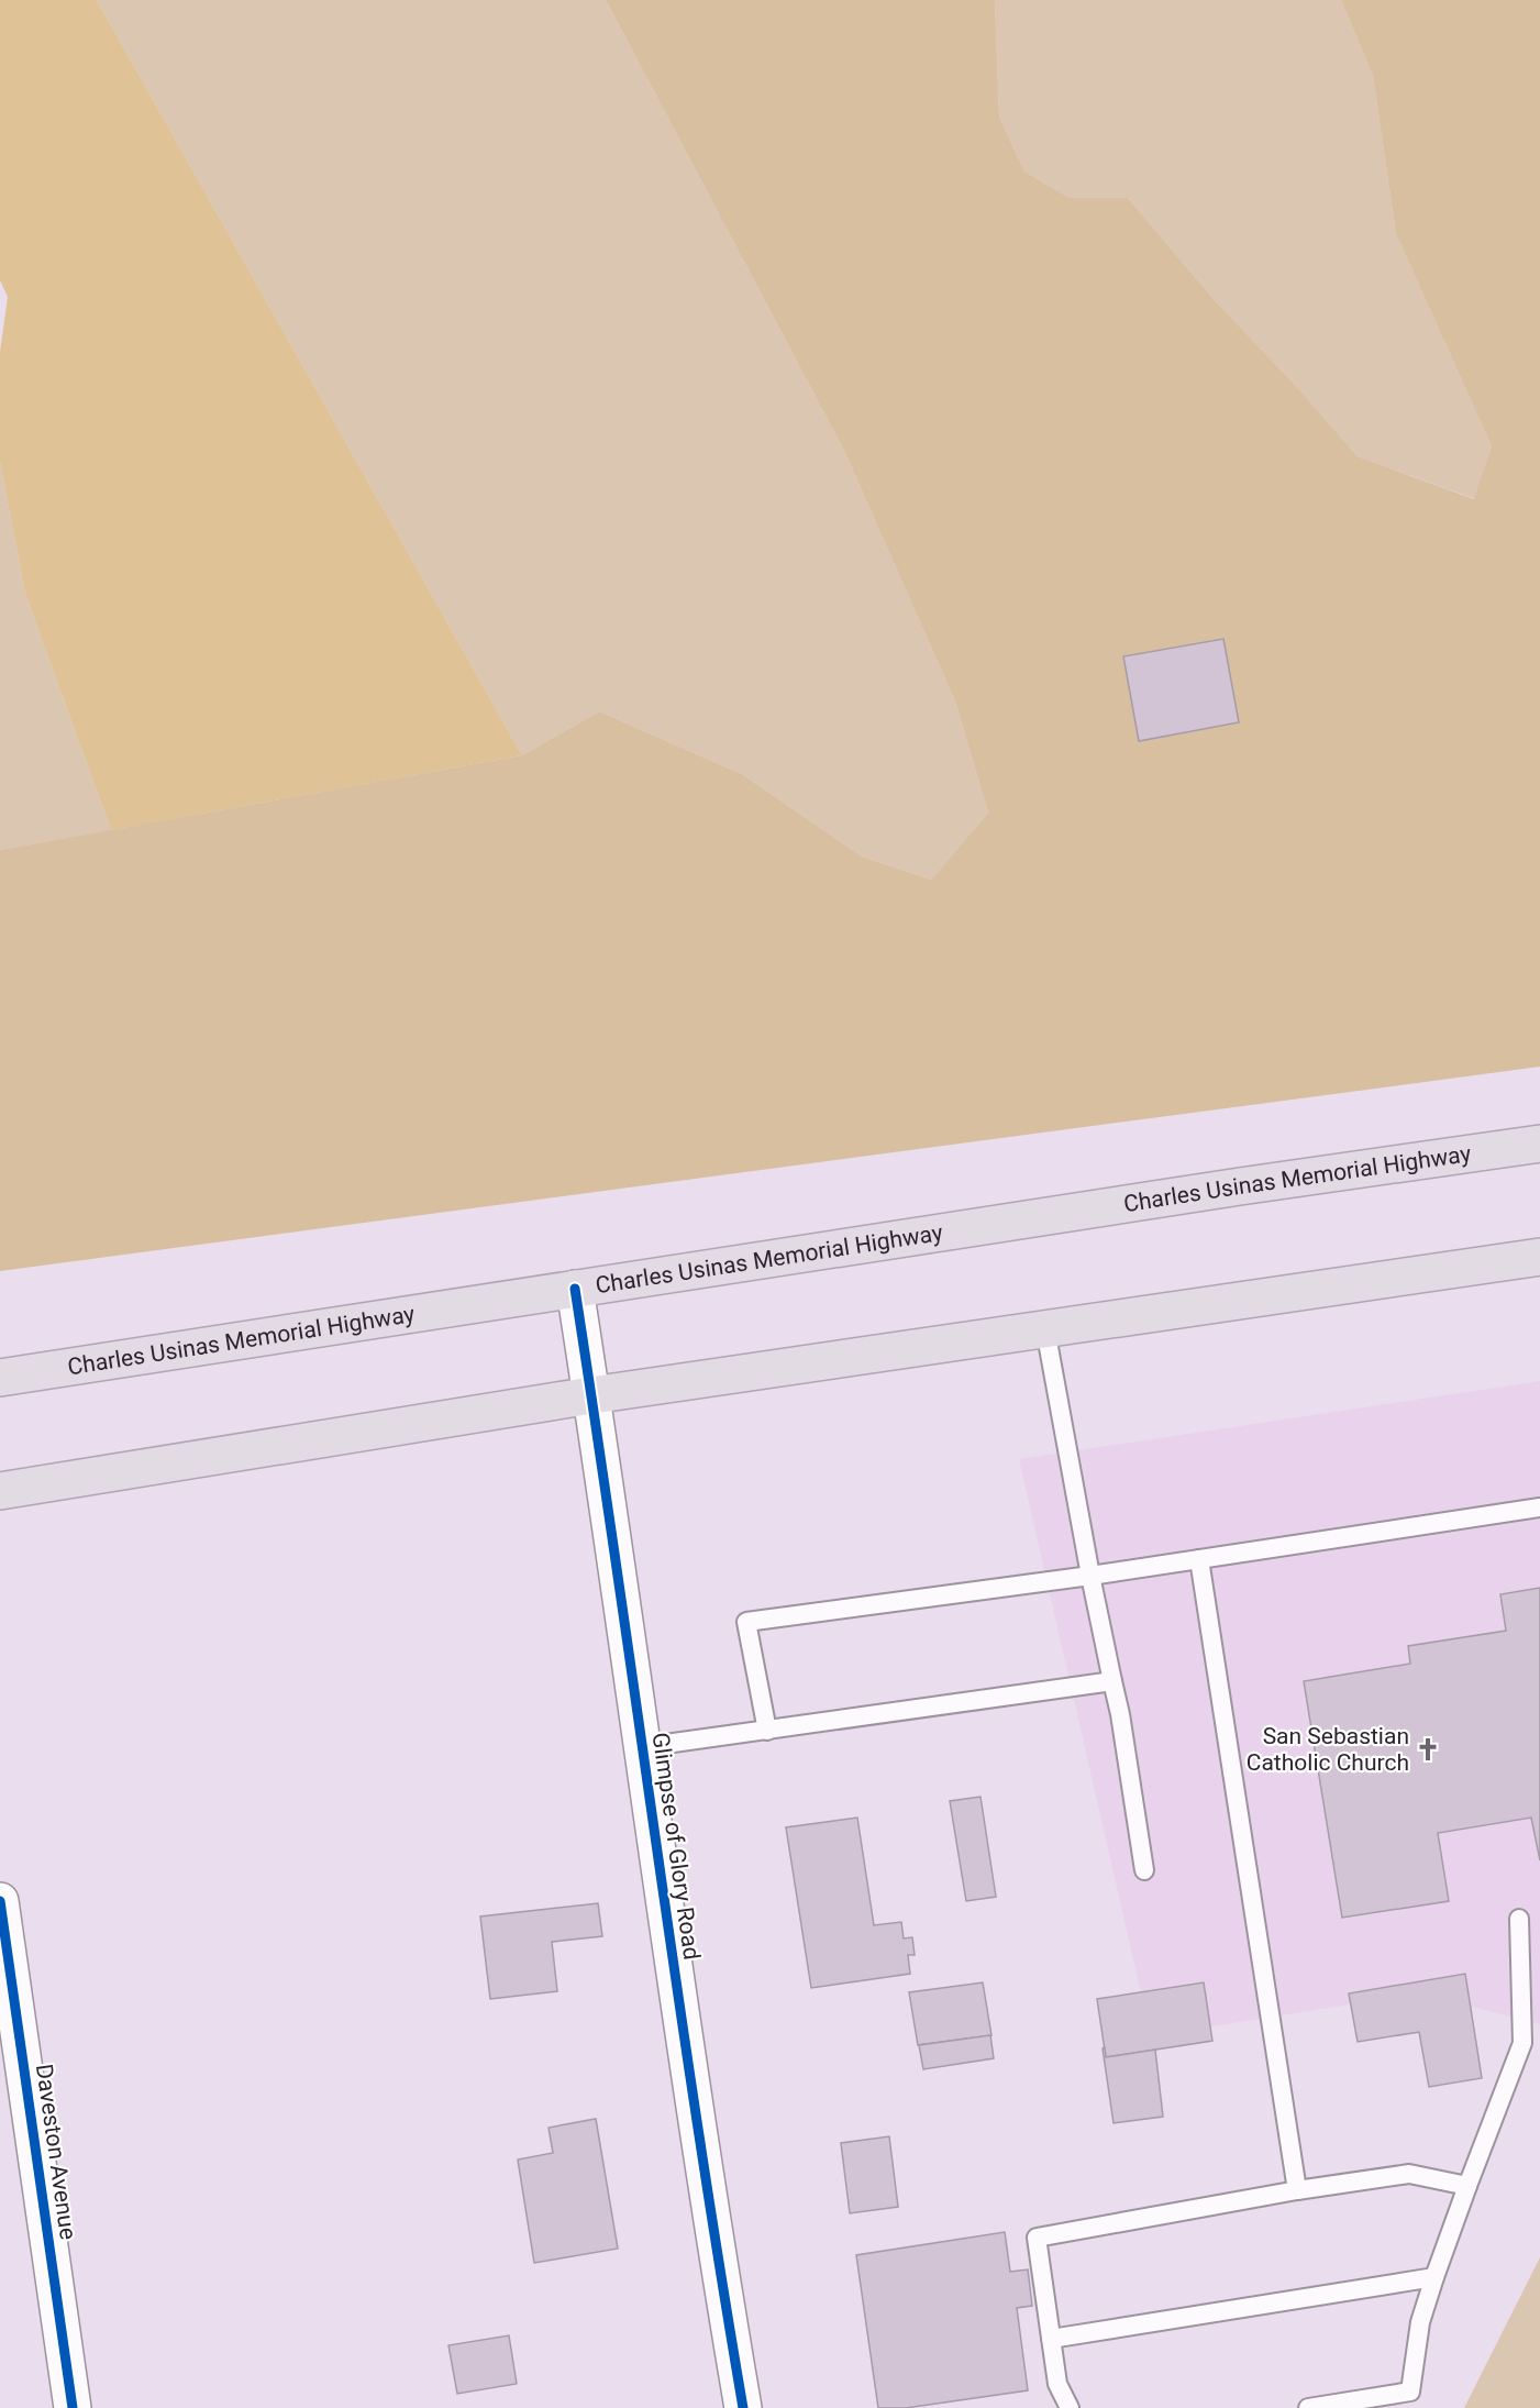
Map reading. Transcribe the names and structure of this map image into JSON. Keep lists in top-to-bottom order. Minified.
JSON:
{"streets":{"highway":["Charles Usinas Memorial Highway"],"street":["Glimpse of Glory Road","Daveston Avenue"]},"crossings":[["Charles Usinas Memorial Highway","Glimpse of Glory Road"]],"places":{"church":["San Sebastian Catholic Church"]}}
